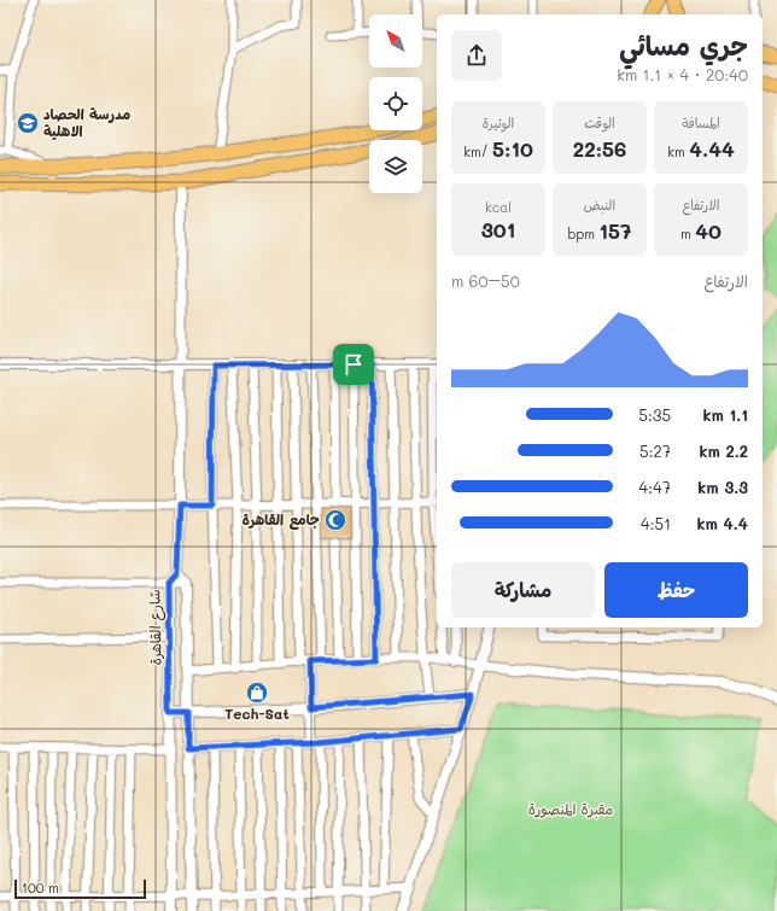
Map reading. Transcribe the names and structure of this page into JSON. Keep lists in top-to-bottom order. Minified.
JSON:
{"streets":{"street":["شارع القاهرة"]},"parks":["مقبرة المنصورة"],"places":{"school or university":["مدرسة الحصاد الاهلية"],"mosque":["جامع القاهرة"],"shop":["Tech-Sat"]},"scale_bar":"100 m","north":"top left","page":{"heading":["جري مسائي","20:40 · 4 × 1.1 km"],"stats":[["المسافة","4.44 km"],["الوقت","22:56"],["الوتيرة","5:10 /km"],["الارتفاع","40 m"],["النبض","157 bpm"],["kcal","301"]],"chart":["الارتفاع","50–60 m"],"list":[{"name":"1.1 km","note":"5:35"},{"name":"2.2 km","note":"5:27"},{"name":"3.3 km","note":"4:47"},{"name":"4.4 km","note":"4:51"}],"buttons":["حفظ","مشاركة"],"scale":"100 m"}}
